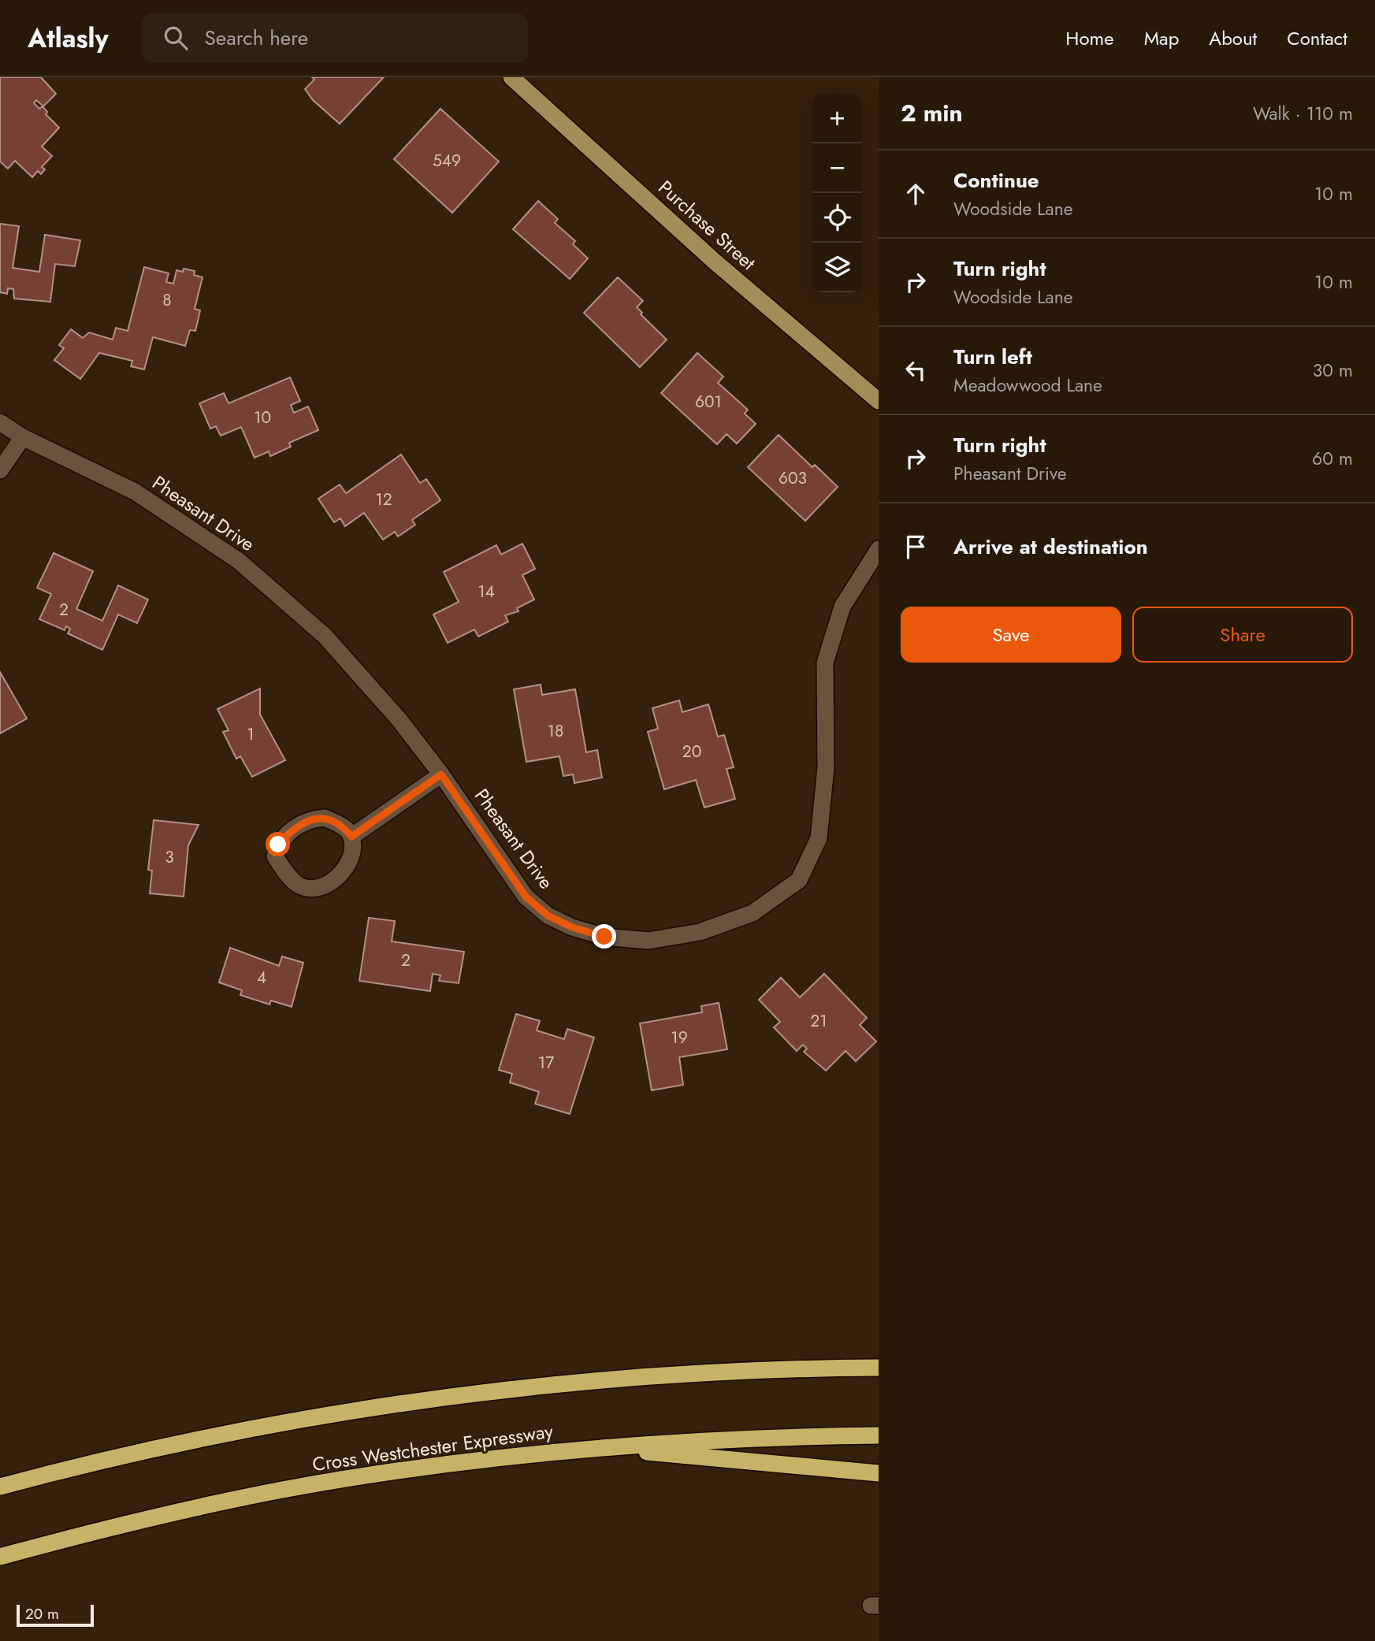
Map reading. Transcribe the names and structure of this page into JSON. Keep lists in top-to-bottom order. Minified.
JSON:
{"streets":{"highway":["Cross Westchester Expressway"],"main road":["Purchase Street"],"street":["Pheasant Drive"]},"house_numbers":["549","8","601","10","603","12","14","2","18","1","20","3","2","4","21","19","17"],"scale_bar":"20 m","page":{"header":"Atlasly","search":"Search here","nav":["Home","Map","About","Contact"],"heading":["2 min","Walk · 110 m"],"map_buttons":["+","−"],"list":[["Continue","Woodside Lane","10 m"],["Turn right","Woodside Lane","10 m"],["Turn left","Meadowwood Lane","30 m"],["Turn right","Pheasant Drive","60 m"],"Arrive at destination"],"buttons":["Save","Share"],"scale":"20 m"}}
